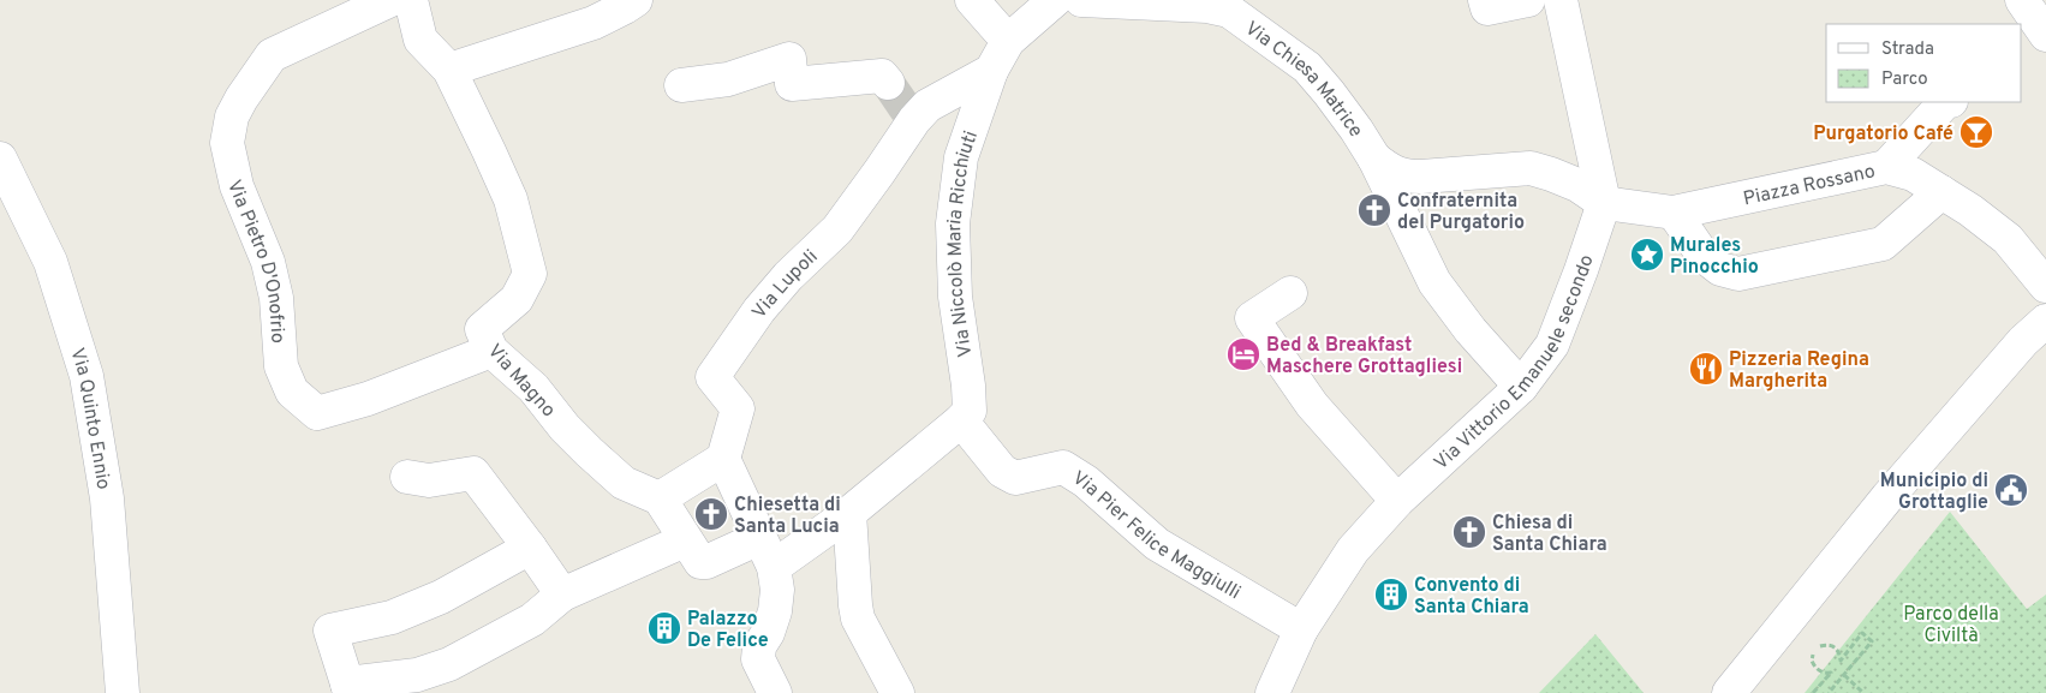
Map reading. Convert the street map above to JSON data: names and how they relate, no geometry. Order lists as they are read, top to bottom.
{
  "streets": {
    "street": [
      "Via Chiesa Matrice",
      "Piazza Rossano",
      "Via Niccolò Maria Ricchiuti",
      "Via Pietro D'Onofrio",
      "Via Lupoli",
      "Via Vittorio Emanuele secondo",
      "Via Magno",
      "Via Quinto Ennio",
      "Via Pier Felice Maggiulli"
    ]
  },
  "crossings": [
    ["Via Chiesa Matrice", "Via Vittorio Emanuele secondo"],
    ["Piazza Rossano", "Via Vittorio Emanuele secondo"],
    ["Via Niccolò Maria Ricchiuti", "Via Lupoli"],
    ["Via Niccolò Maria Ricchiuti", "Via Pier Felice Maggiulli"],
    ["Via Pietro D'Onofrio", "Via Magno"],
    ["Via Vittorio Emanuele secondo", "Via Pier Felice Maggiulli"]
  ],
  "parks": ["Parco della Civiltà"],
  "places": {
    "bar": ["Purgatorio Café"],
    "church": ["Confraternita del Purgatorio", "Chiesetta di Santa Lucia", "Chiesa di Santa Chiara"],
    "place": ["Murales Pinocchio"],
    "hotel": ["Bed & Breakfast Maschere Grottagliesi"],
    "restaurant": ["Pizzeria Regina Margherita"],
    "public building": ["Municipio di Grottaglie"],
    "building": ["Convento di Santa Chiara", "Palazzo De Felice"]
  },
  "legend": ["Strada", "Parco"]
}
